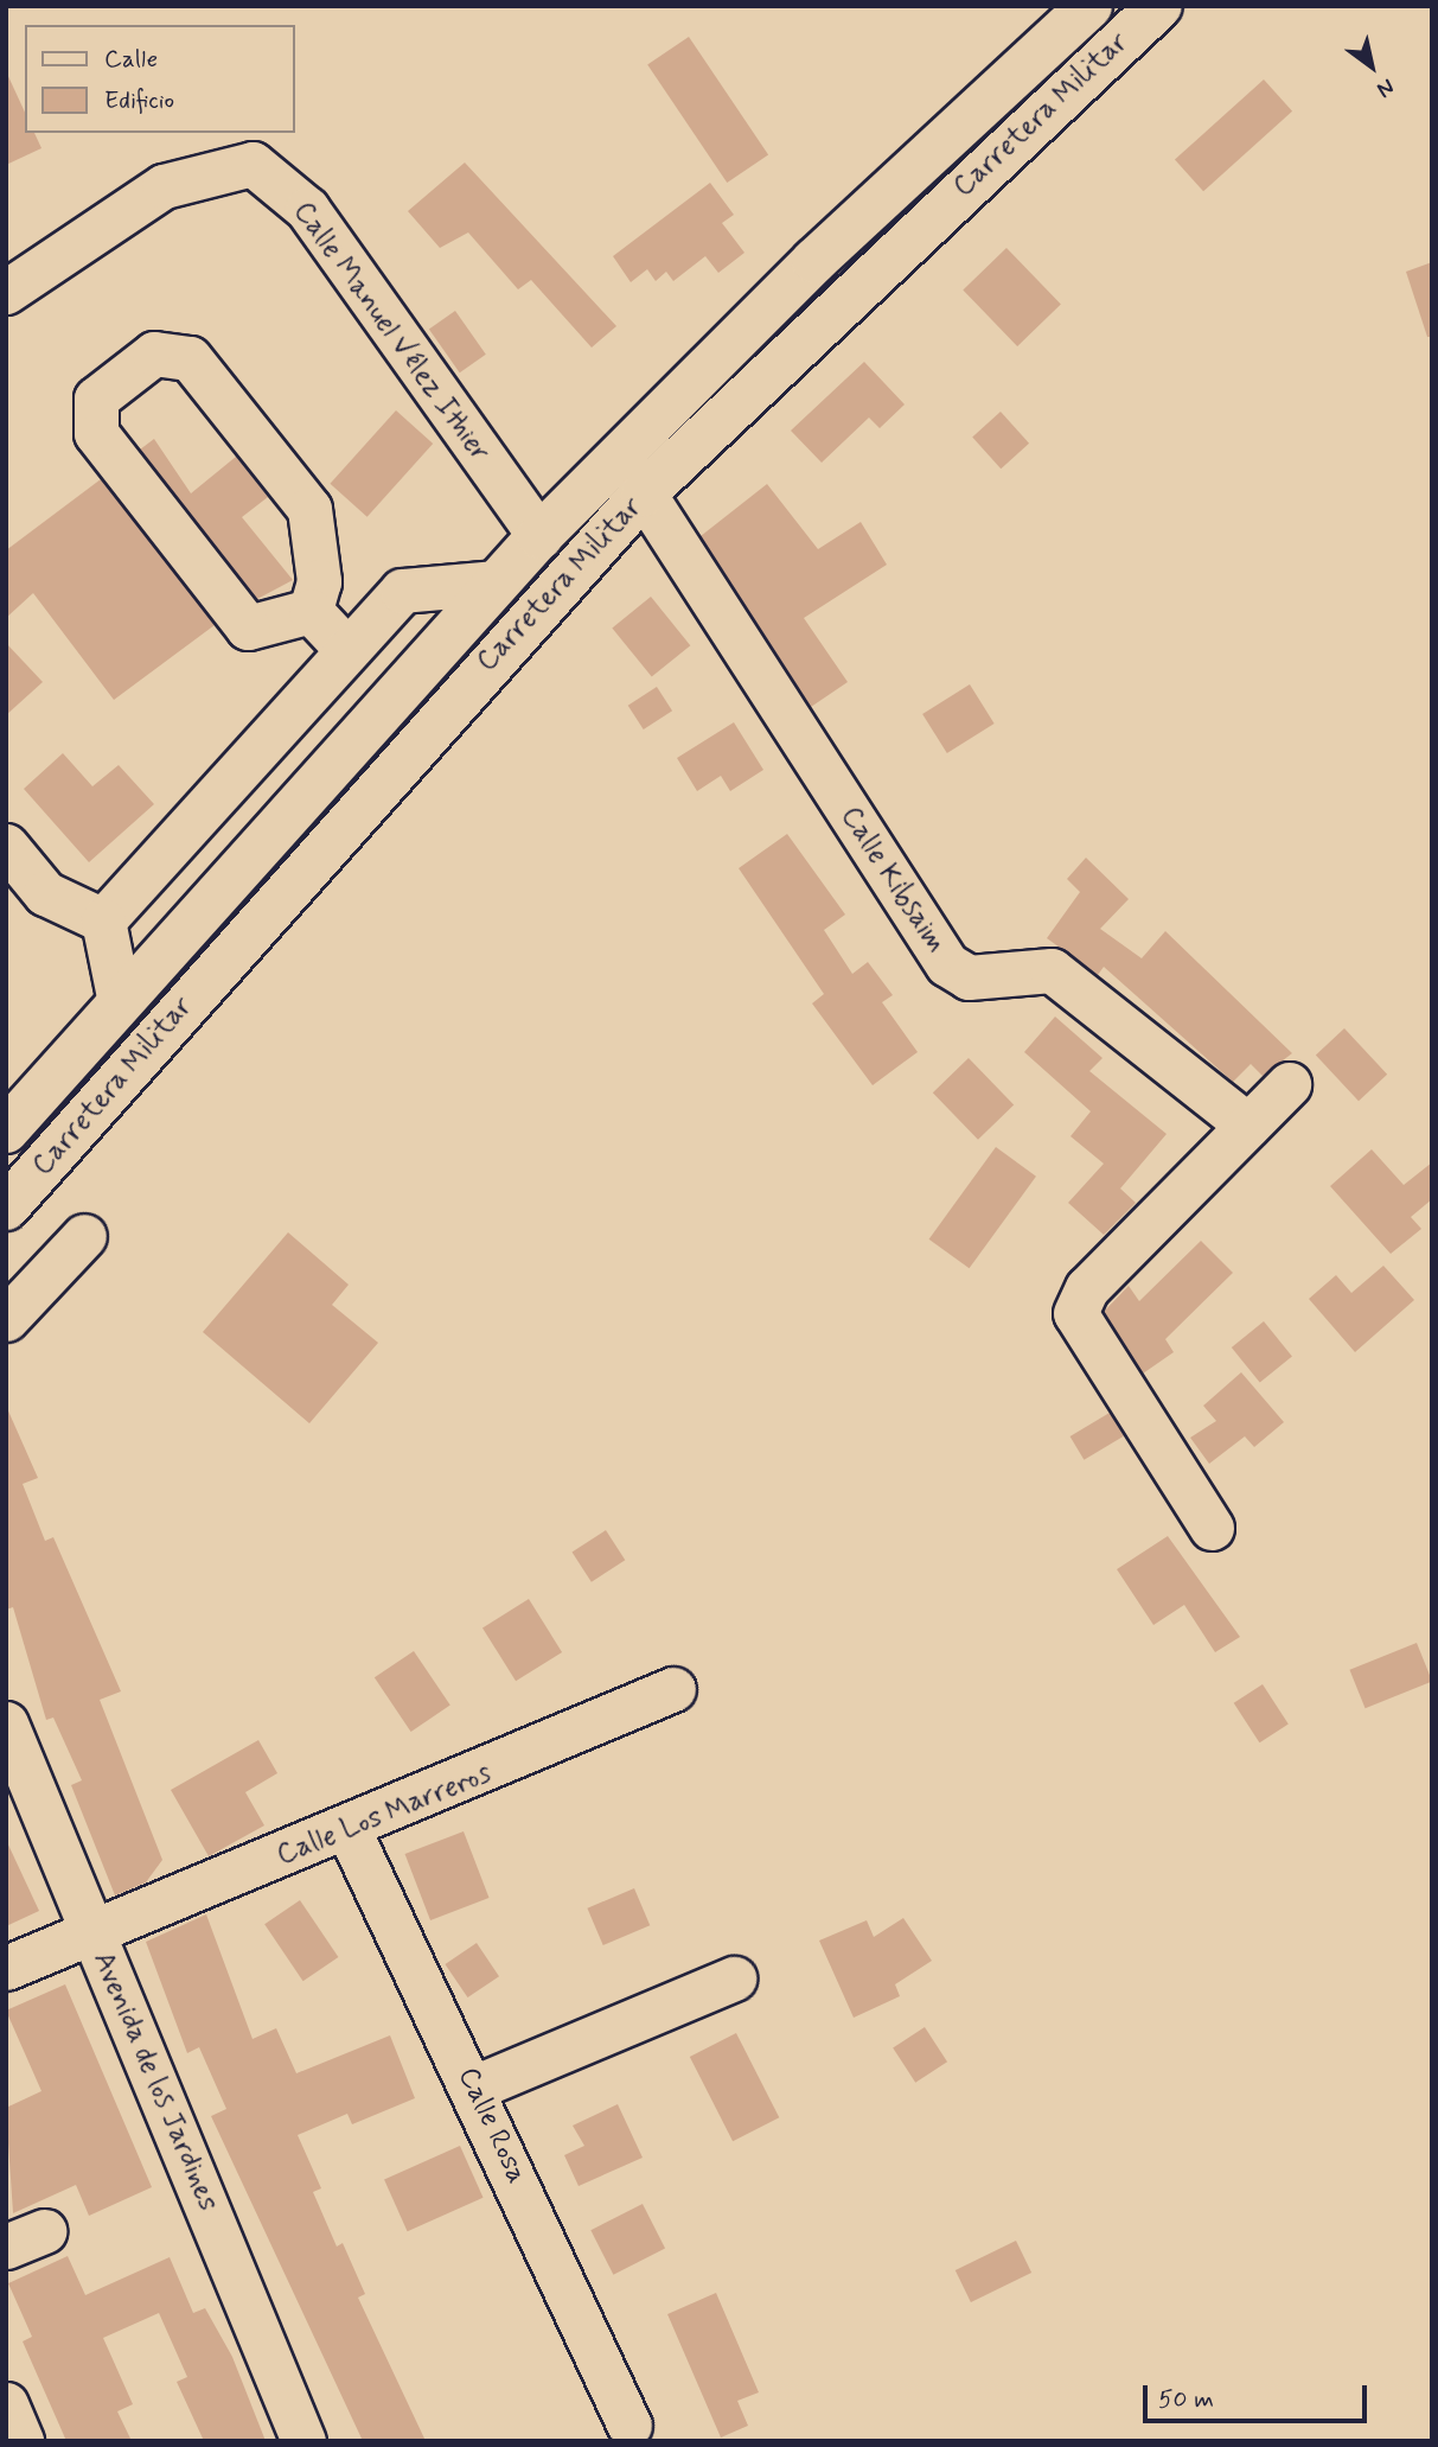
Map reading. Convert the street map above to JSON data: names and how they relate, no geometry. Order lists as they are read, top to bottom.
{
  "streets": {
    "main road": ["Carretera Militar"],
    "street": [
      "Calle Manuel Vélez Ithier",
      "Calle Kibsaim",
      "Calle Los Marreros",
      "Avenida de los Jardines",
      "Calle Rosa"
    ]
  },
  "crossings": [
    ["Carretera Militar", "Calle Manuel Vélez Ithier"],
    ["Carretera Militar", "Calle Kibsaim"],
    ["Calle Los Marreros", "Avenida de los Jardines"],
    ["Calle Los Marreros", "Calle Rosa"]
  ],
  "legend": ["Calle", "Edificio"],
  "scale_bar": "50 m",
  "north": "bottom right"
}
